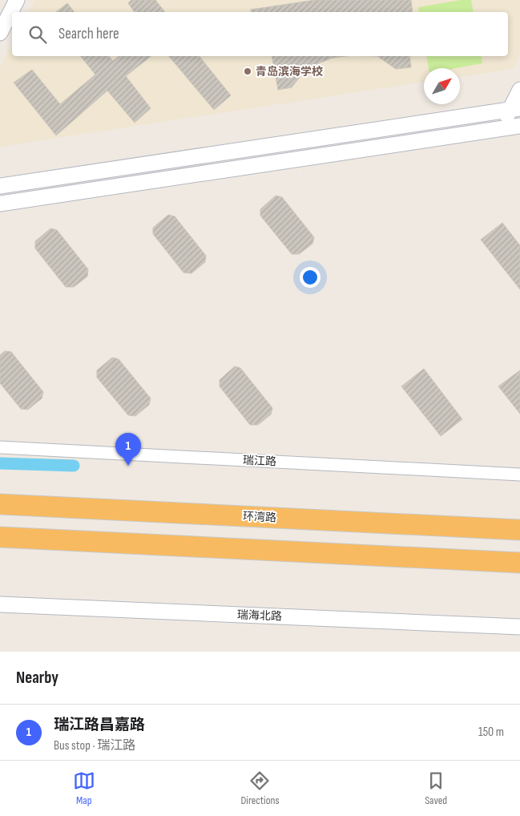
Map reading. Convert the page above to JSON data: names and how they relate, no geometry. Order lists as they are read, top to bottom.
{
  "streets": {
    "highway": ["环湾路"],
    "street": ["瑞江路", "瑞海北路"]
  },
  "places": ["青岛滨海学校"],
  "north": "top right",
  "page": {
    "search": "Search here",
    "pins": "1",
    "heading": "Nearby",
    "list": [
      {
        "mark": "1",
        "name": "瑞江路昌嘉路",
        "note": "Bus stop · 瑞江路",
        "value": "150 m"
      }
    ],
    "nav": ["Map", "Directions", "Saved"]
  }
}
